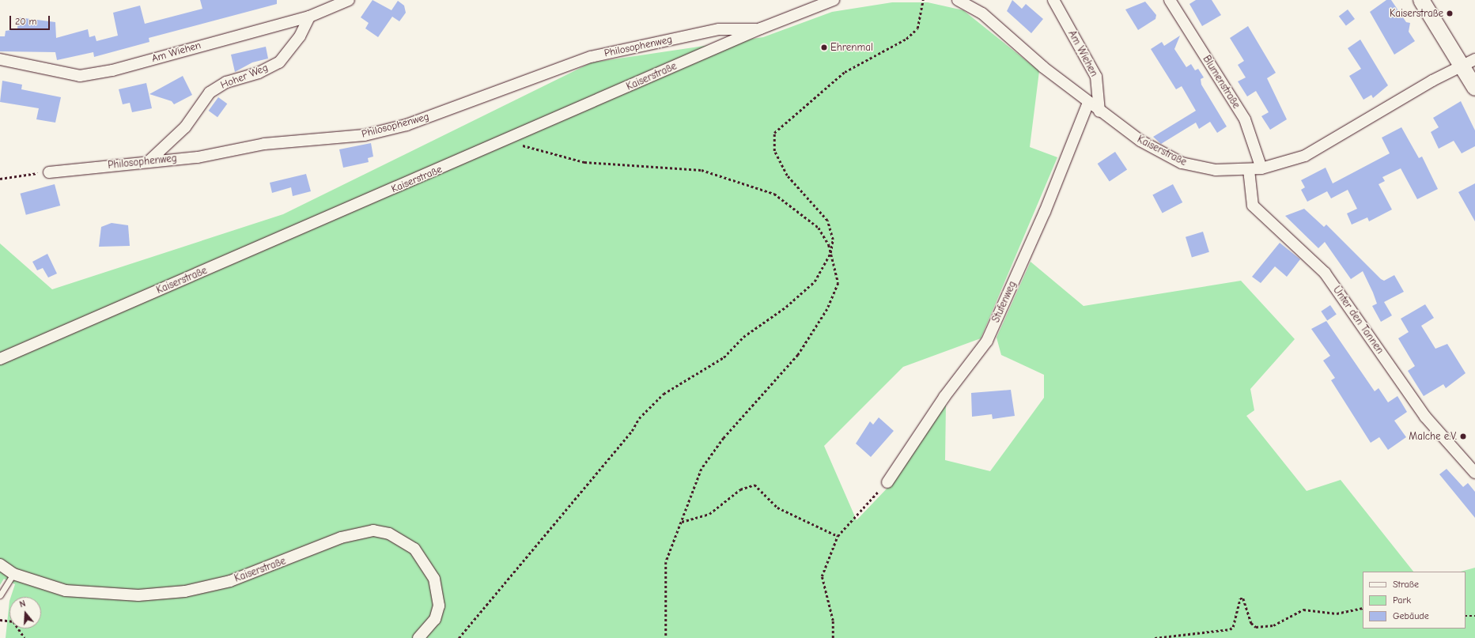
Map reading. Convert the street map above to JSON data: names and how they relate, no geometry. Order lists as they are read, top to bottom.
{
  "streets": {
    "street": [
      "Philosophenweg",
      "Am Wiehen",
      "Hoher Weg",
      "Kaiserstraße",
      "Blumenstraße",
      "Stufenweg",
      "Unter den Tannen"
    ]
  },
  "crossings": [
    ["Philosophenweg", "Hoher Weg"],
    ["Philosophenweg", "Kaiserstraße"],
    ["Am Wiehen", "Hoher Weg"],
    ["Am Wiehen", "Kaiserstraße"],
    ["Kaiserstraße", "Blumenstraße"],
    ["Kaiserstraße", "Stufenweg"],
    ["Kaiserstraße", "Unter den Tannen"]
  ],
  "places": ["Kaiserstraße", "Ehrenmal", "Malche e.V."],
  "legend": ["Straße", "Park", "Gebäude"],
  "scale_bar": "20 m",
  "north": "top"
}
